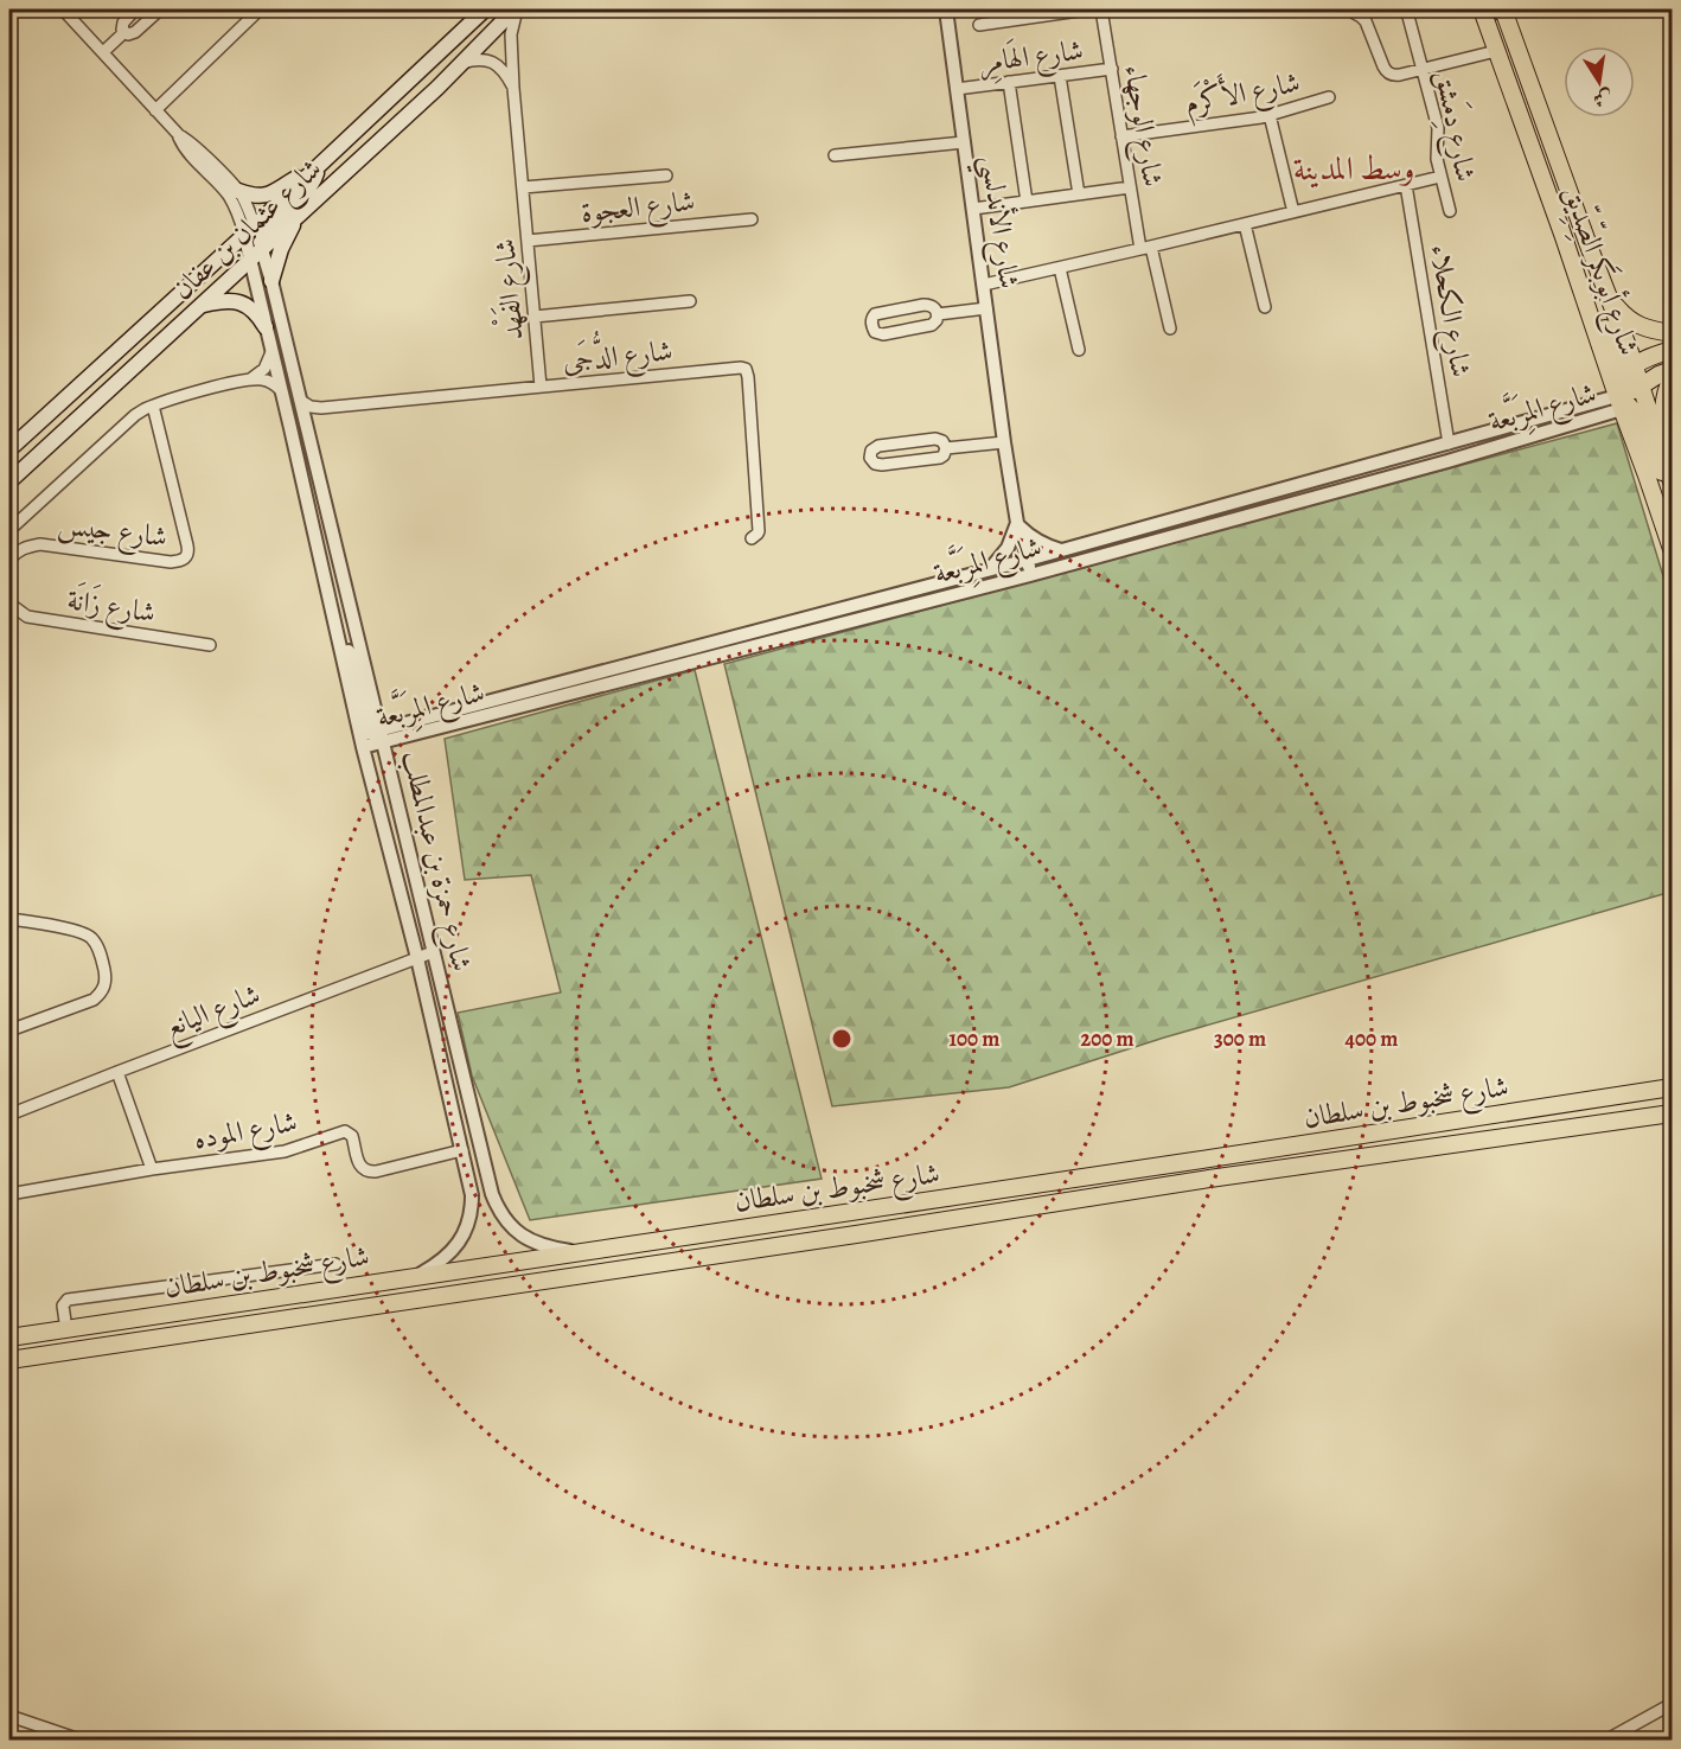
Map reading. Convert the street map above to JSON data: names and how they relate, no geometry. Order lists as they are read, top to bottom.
{
  "streets": {
    "main road": ["شارع عثمان بن عفان", "شارع أبوبَكر الصِّدِّيق", "شارع شخبوط بن سلطان"],
    "street": [
      "شارع الهَامِر",
      "شارع الأَكْرَم",
      "شارع الوجهاء",
      "شارع دِمَشق",
      "شارع العجوة",
      "شارع الأندلسي",
      "شارع الفَهْد",
      "شارع الكحلاء",
      "شارع الدُّجَى",
      "شارع المِرَبَّعة",
      "شارع جيس",
      "شارع زَانَة",
      "شارع حمزة بن عبدالمطلب",
      "شارع اليانع",
      "شارع الموده"
    ]
  },
  "crossings": [
    ["شارع الهَامِر", "شارع الوجهاء"],
    ["شارع الهَامِر", "شارع الأندلسي"],
    ["شارع الأَكْرَم", "شارع الوجهاء"],
    ["شارع العجوة", "شارع الفَهْد"],
    ["شارع الأندلسي", "شارع المِرَبَّعة"],
    ["شارع عثمان بن عفان", "شارع الفَهْد"],
    ["شارع عثمان بن عفان", "شارع حمزة بن عبدالمطلب"],
    ["شارع أبوبَكر الصِّدِّيق", "شارع المِرَبَّعة"],
    ["شارع الفَهْد", "شارع الدُّجَى"],
    ["شارع الكحلاء", "شارع المِرَبَّعة"],
    ["شارع الدُّجَى", "شارع حمزة بن عبدالمطلب"],
    ["شارع المِرَبَّعة", "شارع حمزة بن عبدالمطلب"],
    ["شارع حمزة بن عبدالمطلب", "شارع اليانع"],
    ["شارع حمزة بن عبدالمطلب", "شارع شخبوط بن سلطان"],
    ["شارع حمزة بن عبدالمطلب", "شارع الموده"]
  ],
  "districts": ["وسط المدينة"],
  "north": "bottom",
  "rings": [
    "100 m",
    "200 m",
    "300 m",
    "400 m"
  ]
}
